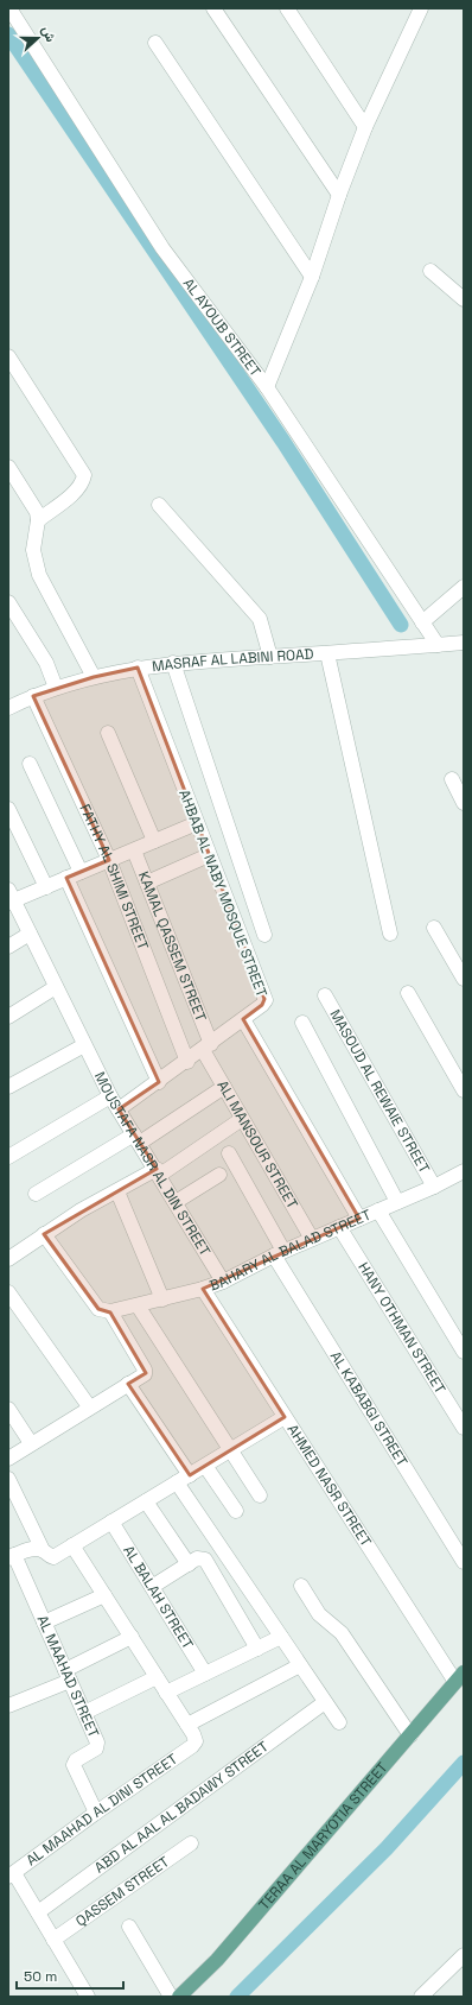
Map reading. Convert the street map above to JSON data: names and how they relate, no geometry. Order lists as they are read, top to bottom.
{
  "streets": {
    "main road": ["TERAA AL MARYOTIA STREET"],
    "street": [
      "AL AYOUB STREET",
      "MASRAF AL LABINI ROAD",
      "FATHY AL SHIMI STREET",
      "AHBAB AL NABY MOSQUE STREET",
      "KAMAL QASSEM STREET",
      "MASOUD AL REWAIE STREET",
      "ALI MANSOUR STREET",
      "MOUSTAFA NASR AL DIN STREET",
      "BAHARY AL BALAD STREET",
      "HANY OTHMAN STREET",
      "AL KABABGI STREET",
      "AHMED NASR STREET",
      "AL BALAH STREET",
      "AL MAAHAD STREET",
      "ABD AL AAL AL BADAWY STREET",
      "AL MAAHAD AL DINI STREET",
      "QASSEM STREET"
    ]
  },
  "crossings": [
    ["AL AYOUB STREET", "MASRAF AL LABINI ROAD"],
    ["MASRAF AL LABINI ROAD", "FATHY AL SHIMI STREET"],
    ["MASRAF AL LABINI ROAD", "AHBAB AL NABY MOSQUE STREET"],
    ["FATHY AL SHIMI STREET", "AHBAB AL NABY MOSQUE STREET"],
    ["AHBAB AL NABY MOSQUE STREET", "KAMAL QASSEM STREET"],
    ["AHBAB AL NABY MOSQUE STREET", "ALI MANSOUR STREET"],
    ["AHBAB AL NABY MOSQUE STREET", "MOUSTAFA NASR AL DIN STREET"],
    ["KAMAL QASSEM STREET", "ALI MANSOUR STREET"],
    ["MASOUD AL REWAIE STREET", "BAHARY AL BALAD STREET"],
    ["ALI MANSOUR STREET", "BAHARY AL BALAD STREET"],
    ["MOUSTAFA NASR AL DIN STREET", "BAHARY AL BALAD STREET"],
    ["BAHARY AL BALAD STREET", "HANY OTHMAN STREET"],
    ["BAHARY AL BALAD STREET", "AL KABABGI STREET"],
    ["BAHARY AL BALAD STREET", "AHMED NASR STREET"],
    ["AHMED NASR STREET", "TERAA AL MARYOTIA STREET"],
    ["AL MAAHAD STREET", "AL MAAHAD AL DINI STREET"]
  ],
  "scale_bar": "50 m",
  "north": "right"
}
